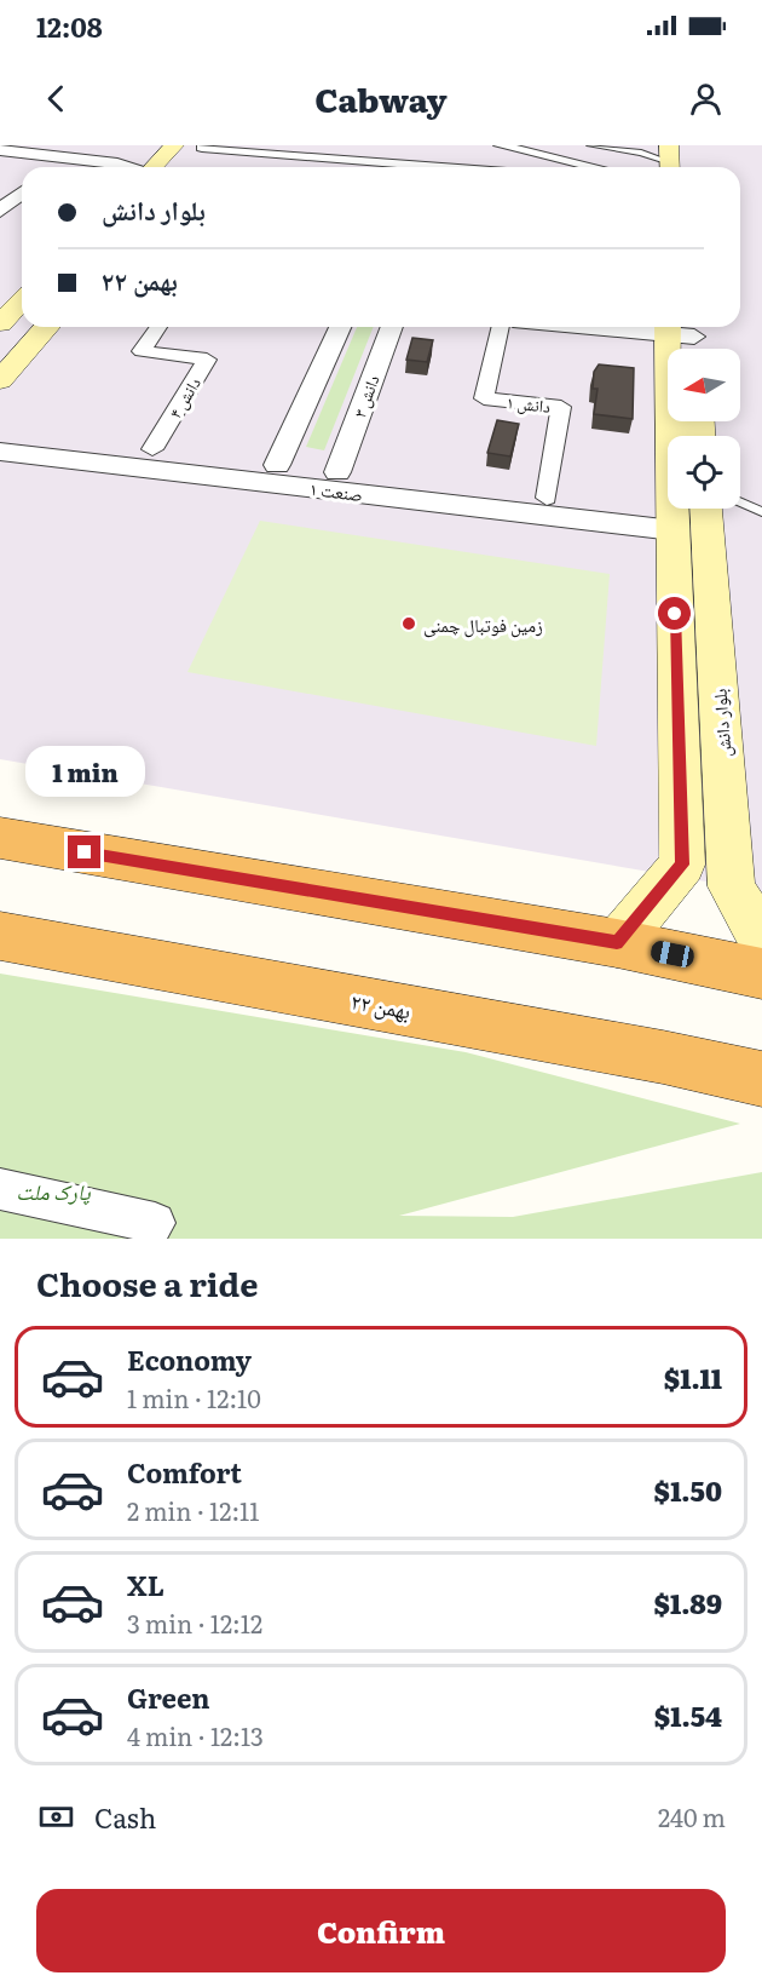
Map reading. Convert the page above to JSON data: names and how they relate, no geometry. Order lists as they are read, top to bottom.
{
  "streets": {
    "highway": ["۲۲ بهمن"],
    "main road": ["بلوار دانش"],
    "street": [
      "دانش ۳",
      "دانش ۴",
      "دانش ۱",
      "صنعت ۱"
    ]
  },
  "crossings": [
    ["دانش ۳", "صنعت ۱"],
    ["دانش ۴", "صنعت ۱"],
    ["دانش ۱", "صنعت ۱"]
  ],
  "parks": ["پارک ملت"],
  "places": ["زمین فوتبال چمنی"],
  "north": "left",
  "page": {
    "status": "12:08",
    "header": "Cabway",
    "banner": ["بلوار دانش", "۲۲ بهمن"],
    "bubble": "1 min",
    "heading": "Choose a ride",
    "list": [
      {
        "name": "Economy",
        "note": "1 min · 12:10",
        "value": "$1.11"
      },
      {
        "name": "Comfort",
        "note": "2 min · 12:11",
        "value": "$1.50"
      },
      {
        "name": "XL",
        "note": "3 min · 12:12",
        "value": "$1.89"
      },
      {
        "name": "Green",
        "note": "4 min · 12:13",
        "value": "$1.54"
      }
    ],
    "pay": ["Cash", "240 m"],
    "buttons": "Confirm"
  }
}
